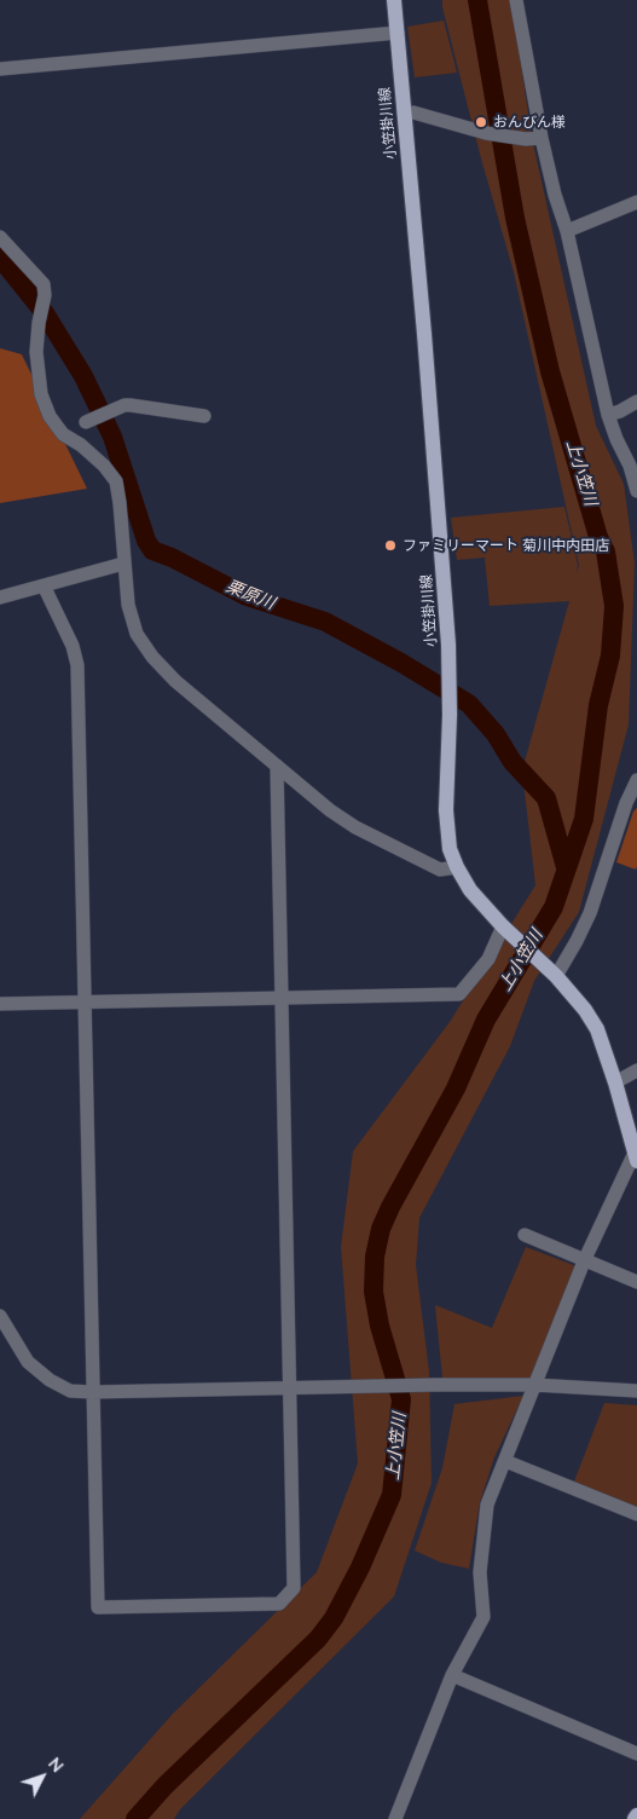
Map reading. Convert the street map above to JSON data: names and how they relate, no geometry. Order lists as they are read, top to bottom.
{
  "streets": {
    "main road": ["小笠掛川線"]
  },
  "water": ["上小笠川", "栗原川"],
  "places": ["おんびん様", "ファミリーマート 菊川中内田店"],
  "north": "top right"
}
